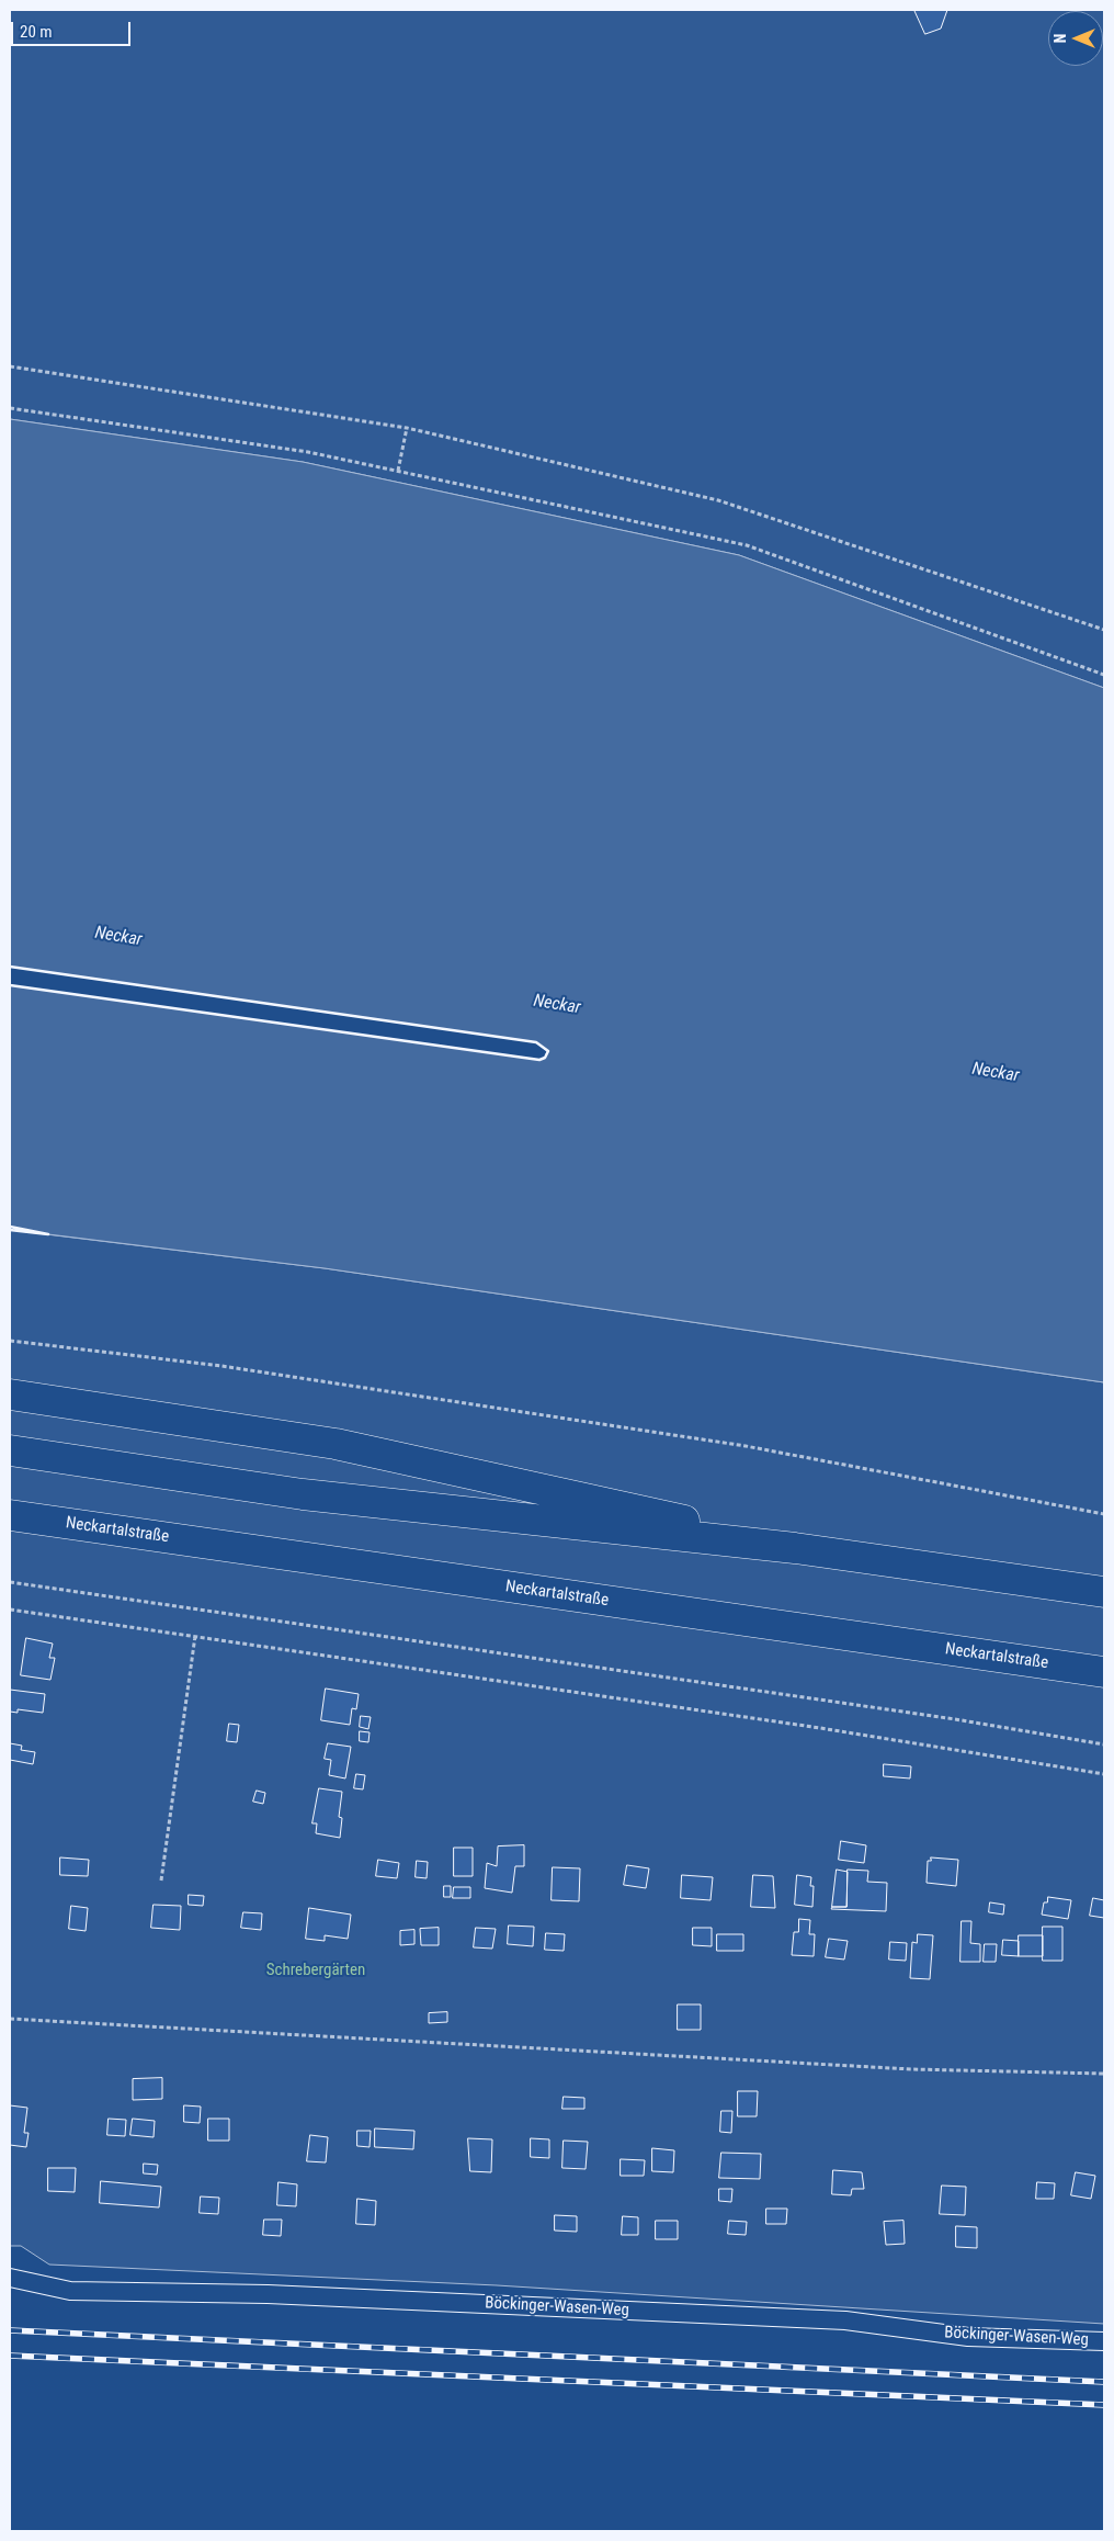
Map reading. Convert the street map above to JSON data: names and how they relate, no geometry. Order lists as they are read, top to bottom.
{
  "streets": {
    "main road": ["Neckartalstraße"],
    "lane": ["Böckinger-Wasen-Weg"]
  },
  "water": ["Neckar"],
  "parks": ["Schrebergärten"],
  "scale_bar": "20 m",
  "north": "left"
}
